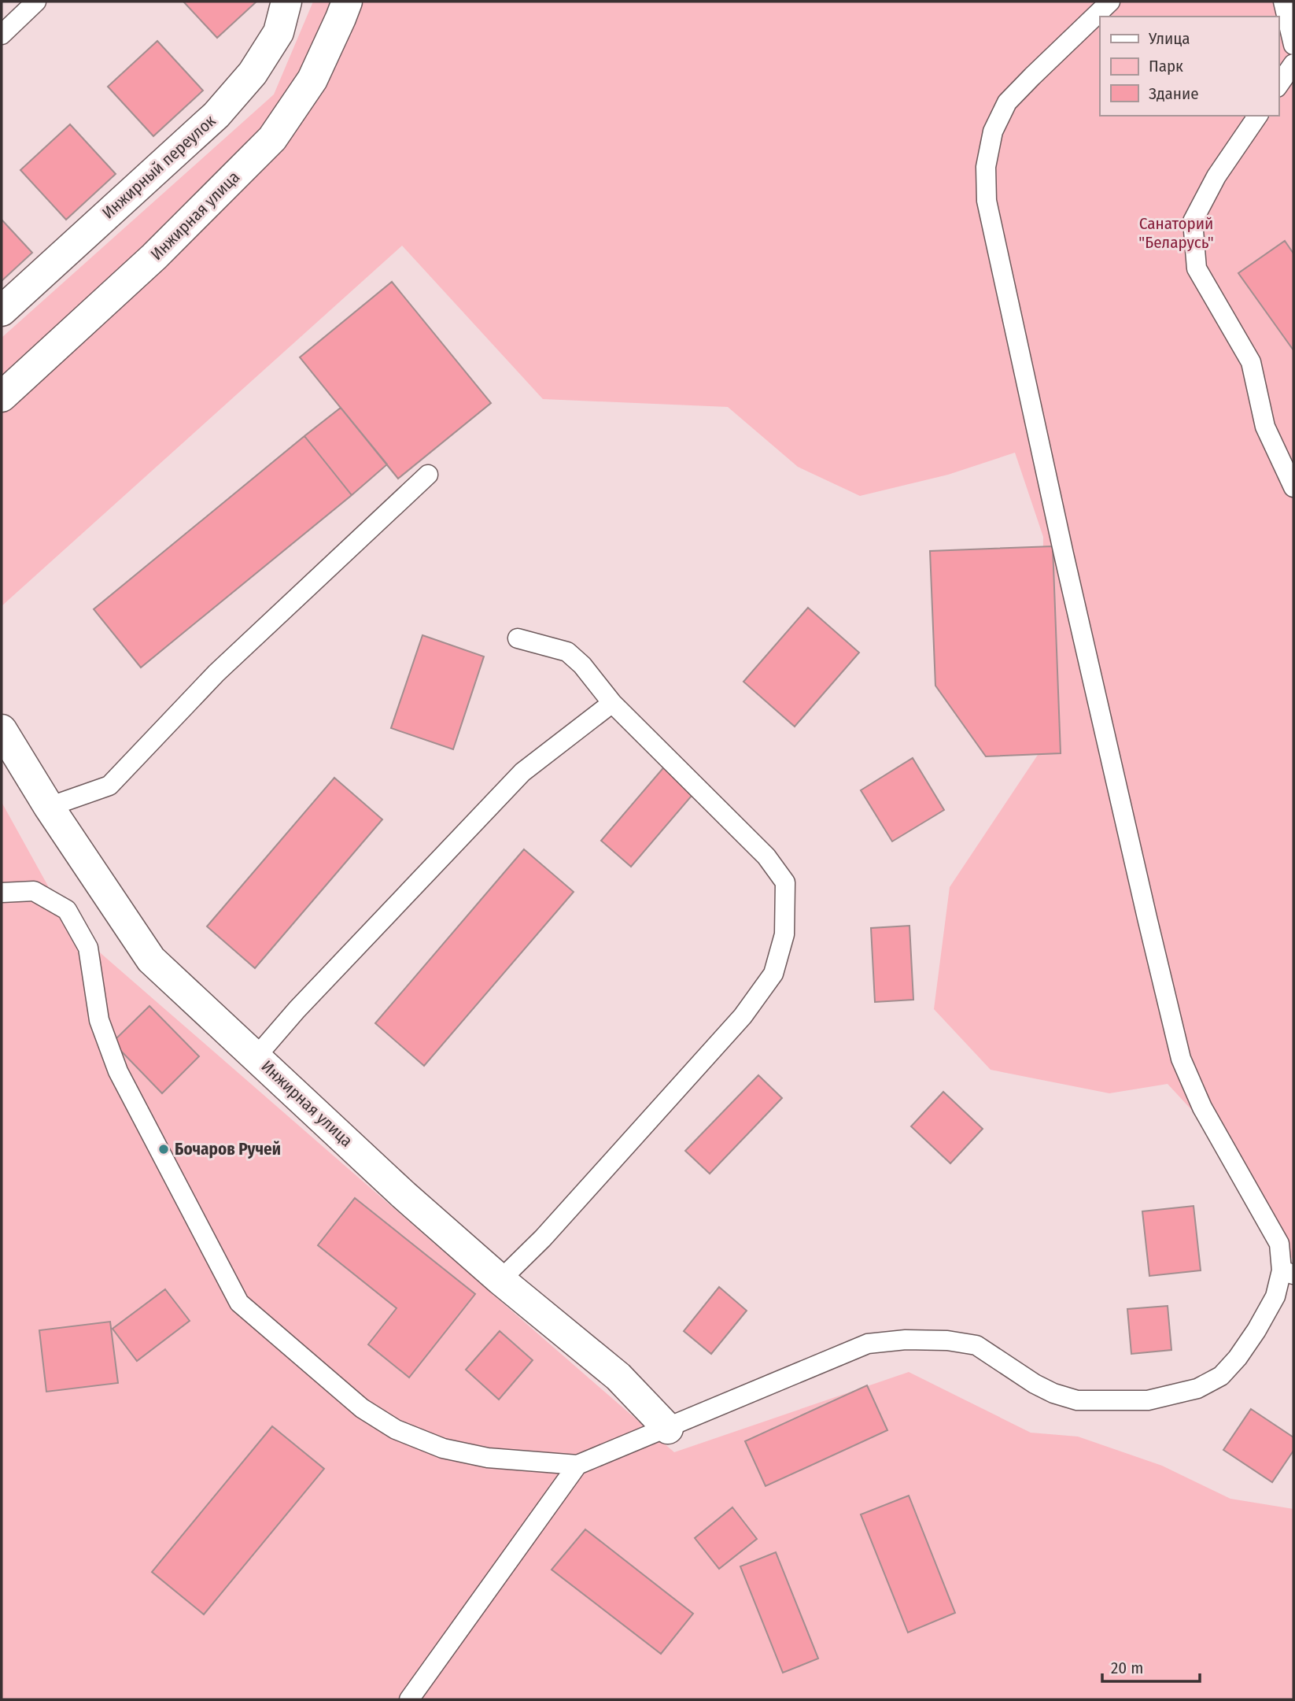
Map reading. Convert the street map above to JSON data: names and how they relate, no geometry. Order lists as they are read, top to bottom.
{
  "streets": {
    "street": ["Инжирный переулок", "Инжирная улица"]
  },
  "parks": ["Санаторий \"Беларусь\""],
  "places": ["Бочаров Ручей"],
  "legend": ["Улица", "Парк", "Здание"],
  "scale_bar": "20 m"
}
